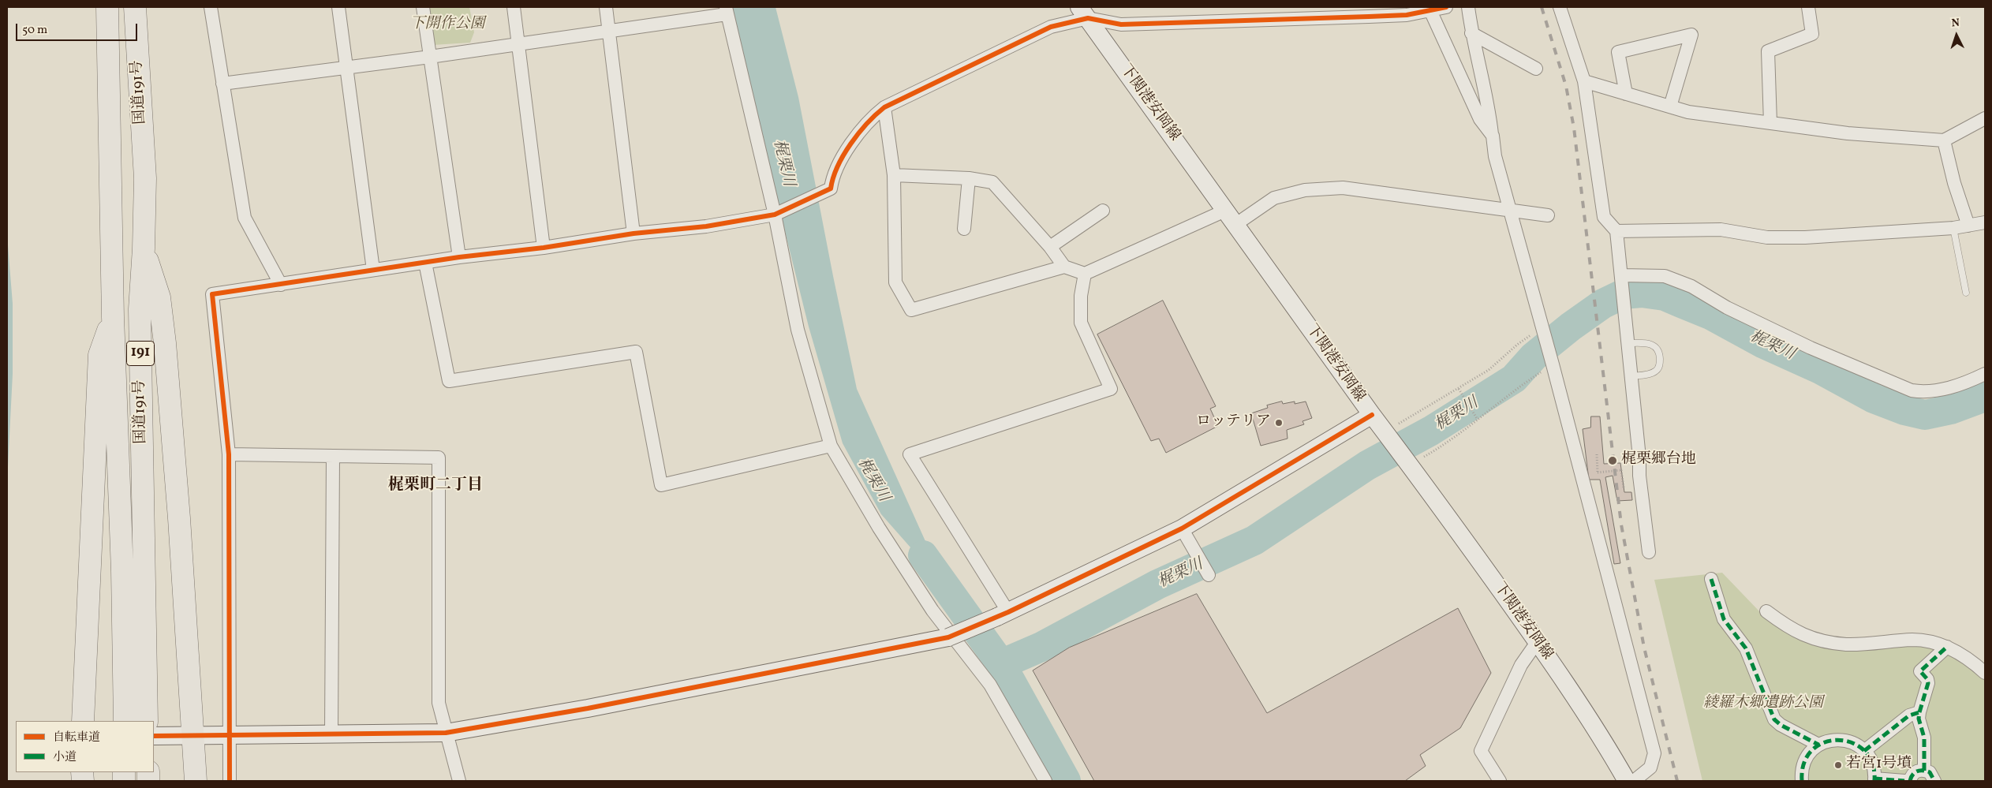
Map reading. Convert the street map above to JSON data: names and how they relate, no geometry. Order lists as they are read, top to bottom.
{
  "streets": {
    "highway": ["国道191号", "191"],
    "street": ["下関港安岡線"]
  },
  "districts": ["梶栗町二丁目"],
  "water": ["梶栗川"],
  "parks": ["下開作公園", "綾羅木郷遺跡公園"],
  "places": ["ロッテリア", "梶栗郷台地", "若宮1号墳"],
  "legend": ["自転車道", "小道"],
  "scale_bar": "50 m",
  "north": "top"
}
